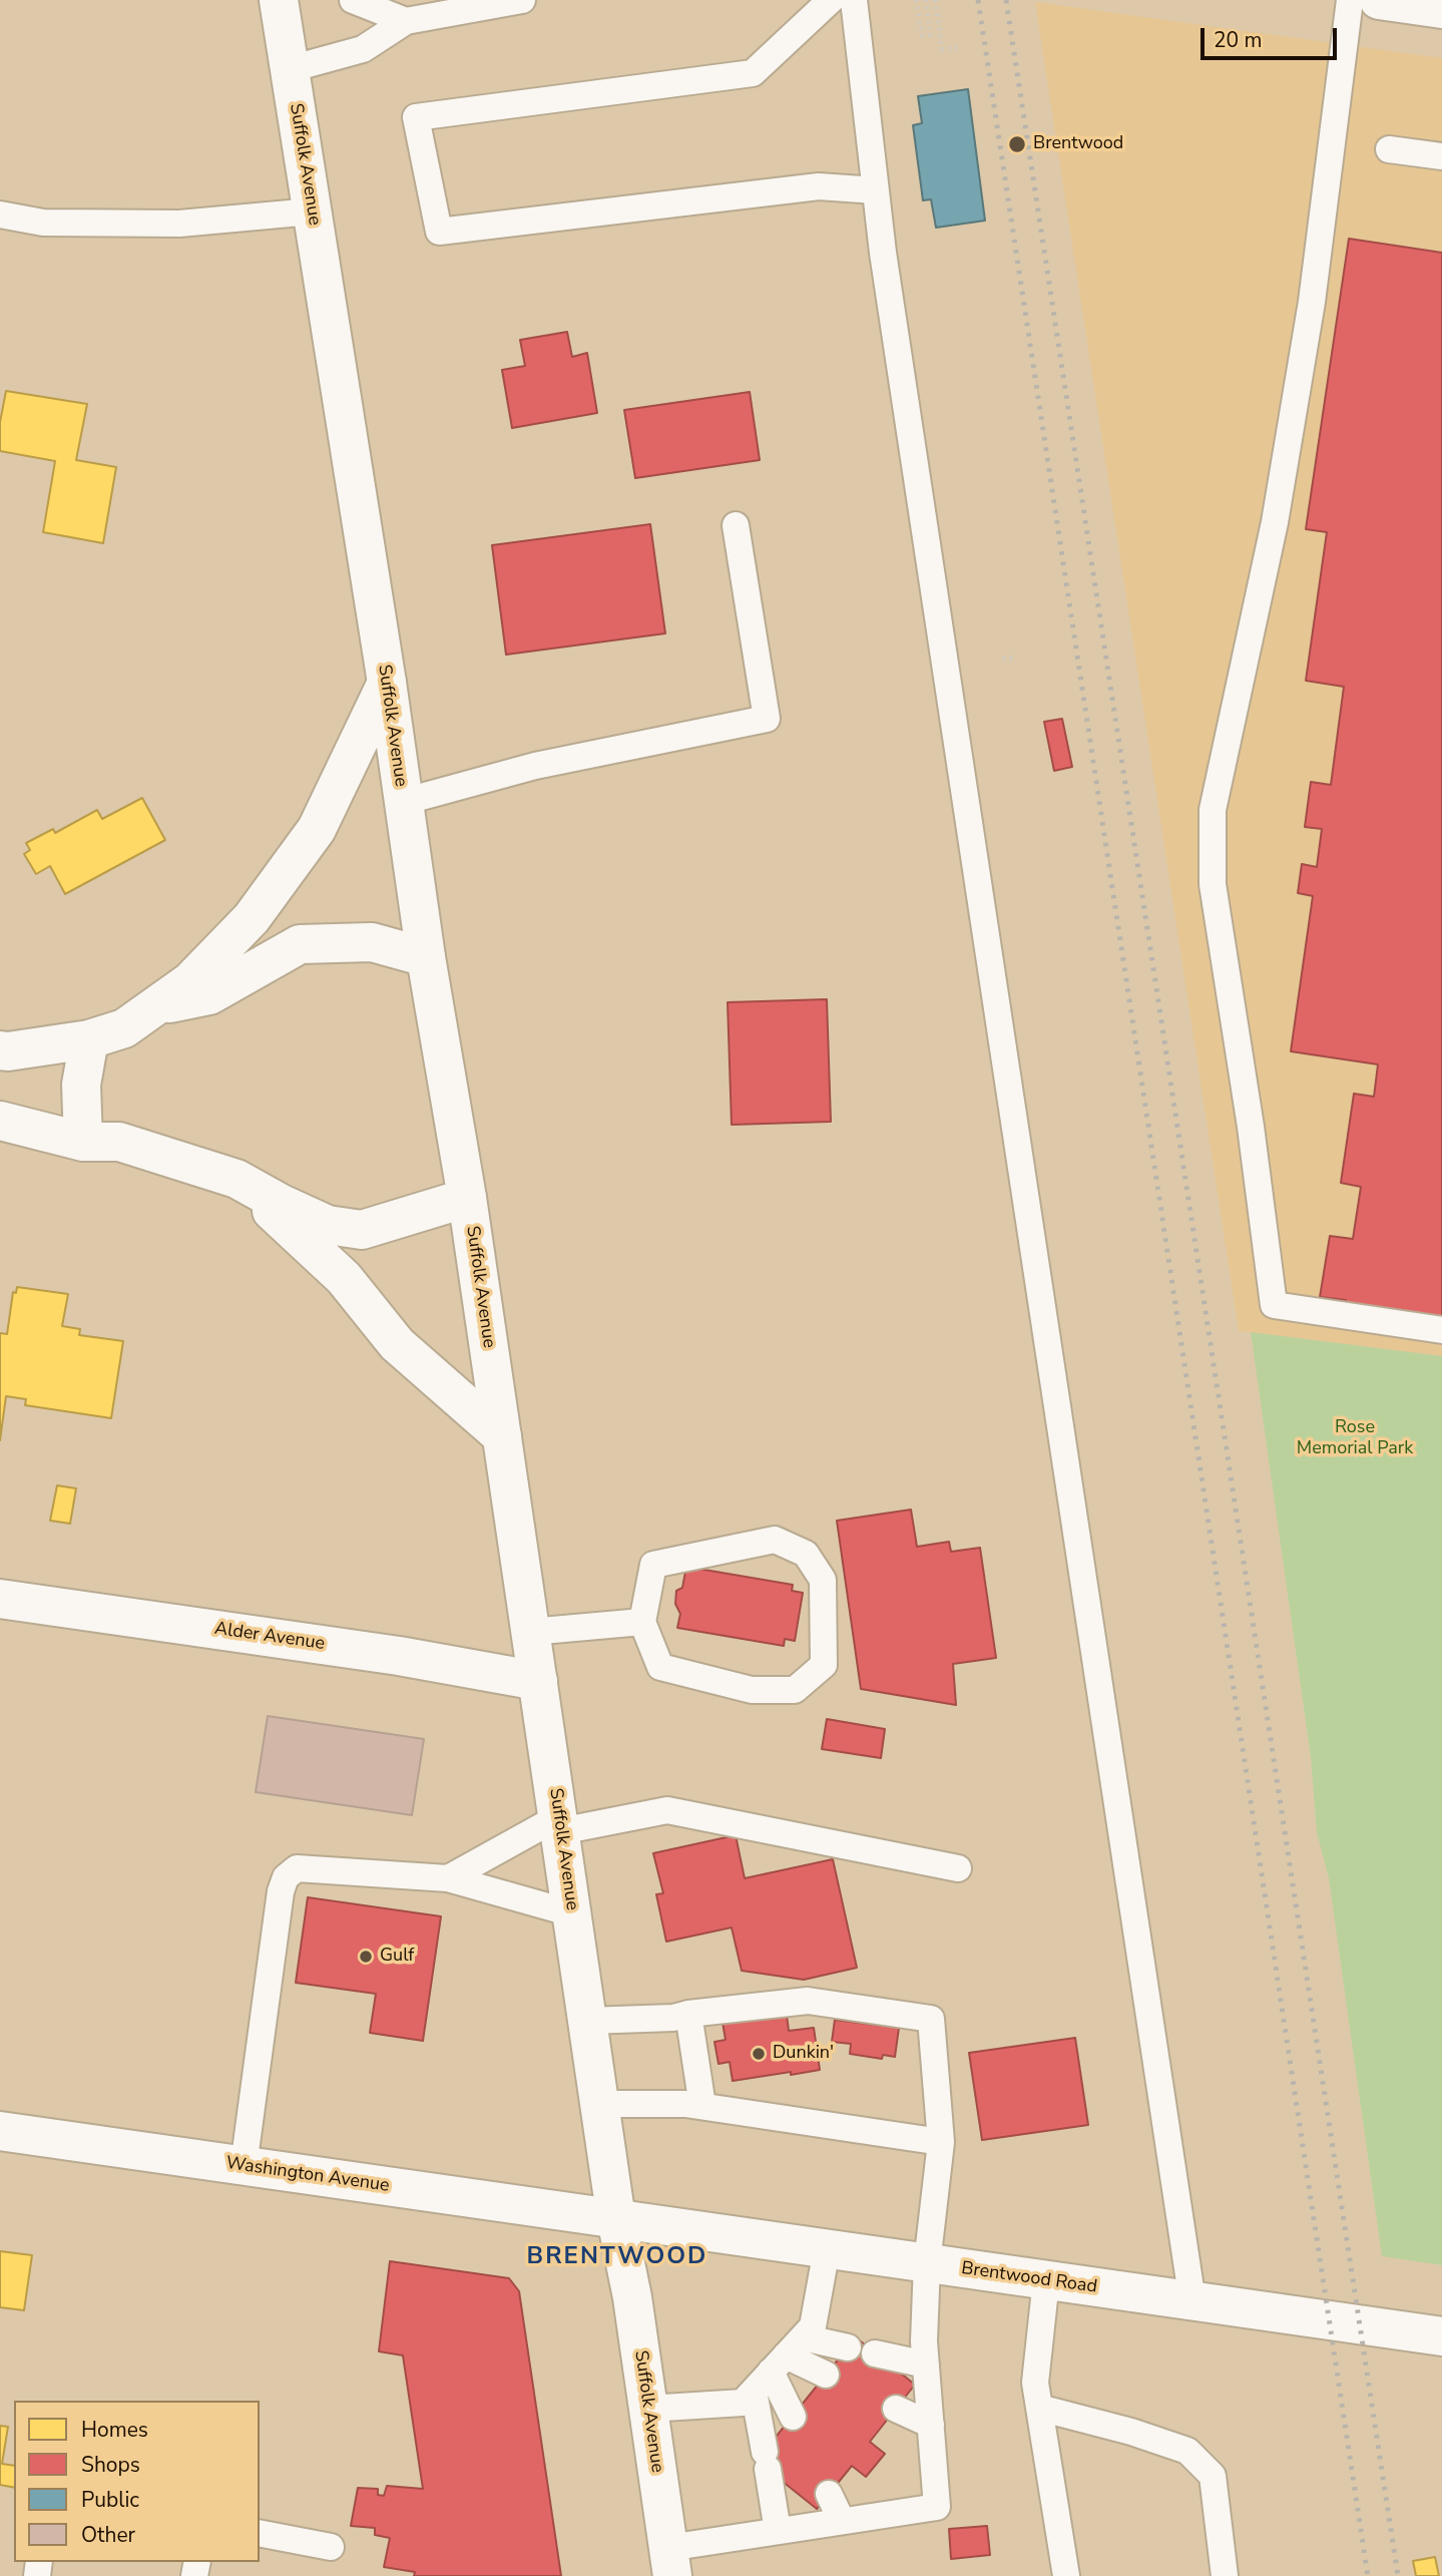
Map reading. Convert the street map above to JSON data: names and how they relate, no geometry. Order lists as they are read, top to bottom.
{
  "streets": {
    "street": [
      "Suffolk Avenue",
      "Alder Avenue",
      "Washington Avenue",
      "Brentwood Road"
    ]
  },
  "crossings": [
    ["Suffolk Avenue", "Alder Avenue"],
    ["Suffolk Avenue", "Washington Avenue"],
    ["Suffolk Avenue", "Brentwood Road"],
    ["Washington Avenue", "Brentwood Road"]
  ],
  "districts": ["BRENTWOOD"],
  "parks": ["Rose Memorial Park"],
  "places": ["Brentwood", "Gulf", "Dunkin'"],
  "legend": [
    "Homes",
    "Shops",
    "Public",
    "Other"
  ],
  "scale_bar": "20 m"
}
